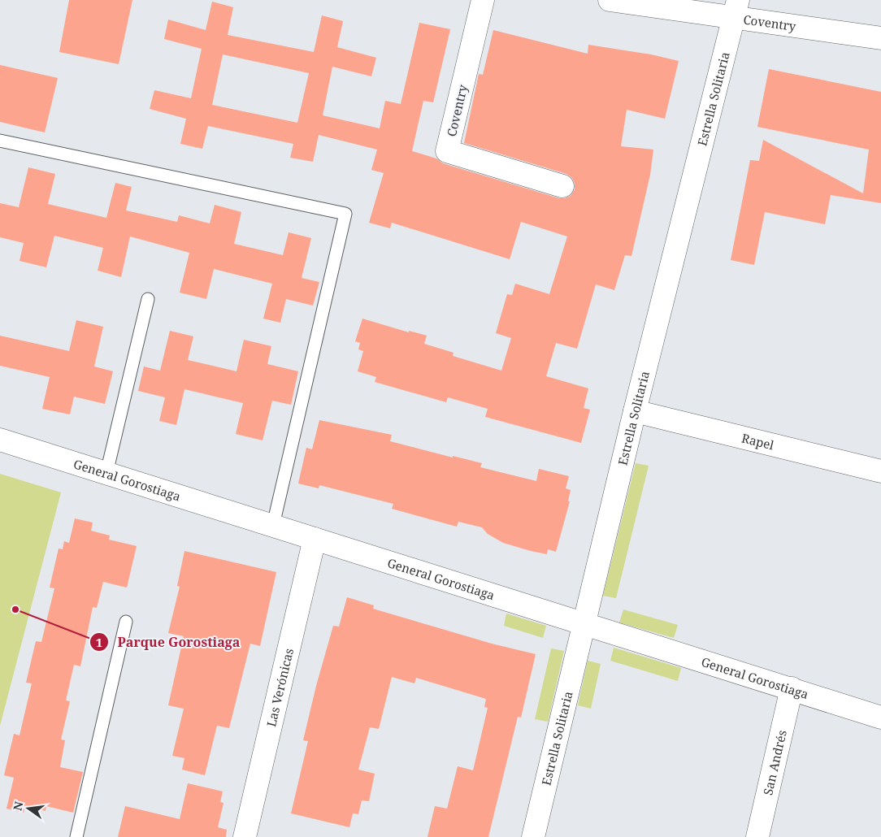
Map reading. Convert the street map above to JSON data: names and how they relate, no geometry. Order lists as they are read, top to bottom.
{
  "streets": {
    "street": [
      "Coventry",
      "Estrella Solitaria",
      "Rapel",
      "General Gorostiaga",
      "Las Verónicas",
      "San Andrés"
    ]
  },
  "crossings": [
    ["Coventry", "Estrella Solitaria"],
    ["Estrella Solitaria", "Rapel"],
    ["Estrella Solitaria", "General Gorostiaga"],
    ["General Gorostiaga", "Las Verónicas"],
    ["General Gorostiaga", "San Andrés"]
  ],
  "places": ["Parque Gorostiaga"],
  "north": "left"
}
